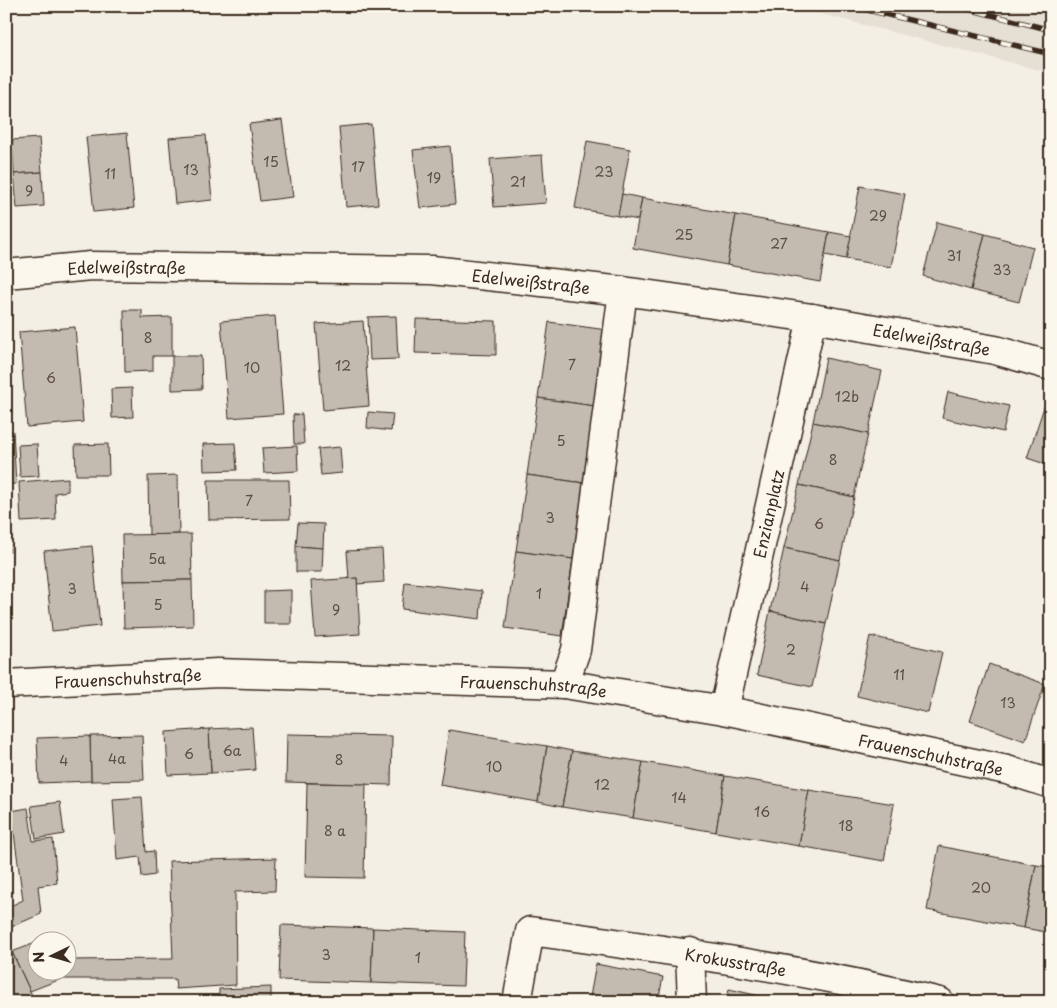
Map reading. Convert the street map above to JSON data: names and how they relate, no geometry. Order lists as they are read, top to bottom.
{
  "streets": {
    "street": [
      "Edelweißstraße",
      "Enzianplatz",
      "Frauenschuhstraße",
      "Krokusstraße"
    ]
  },
  "crossings": [
    ["Edelweißstraße", "Enzianplatz"],
    ["Enzianplatz", "Frauenschuhstraße"]
  ],
  "house_numbers": [
    "15",
    "17",
    "13",
    "23",
    "11",
    "19",
    "21",
    "9",
    "29",
    "25",
    "27",
    "31",
    "33",
    "8",
    "7",
    "12",
    "10",
    "6",
    "12b",
    "5",
    "8",
    "7",
    "3",
    "6",
    "5a",
    "4",
    "3",
    "1",
    "5",
    "9",
    "2",
    "11",
    "13",
    "6a",
    "6",
    "4a",
    "8",
    "4",
    "10",
    "12",
    "14",
    "16",
    "18",
    "8 a",
    "20",
    "3",
    "1"
  ],
  "north": "left"
}
